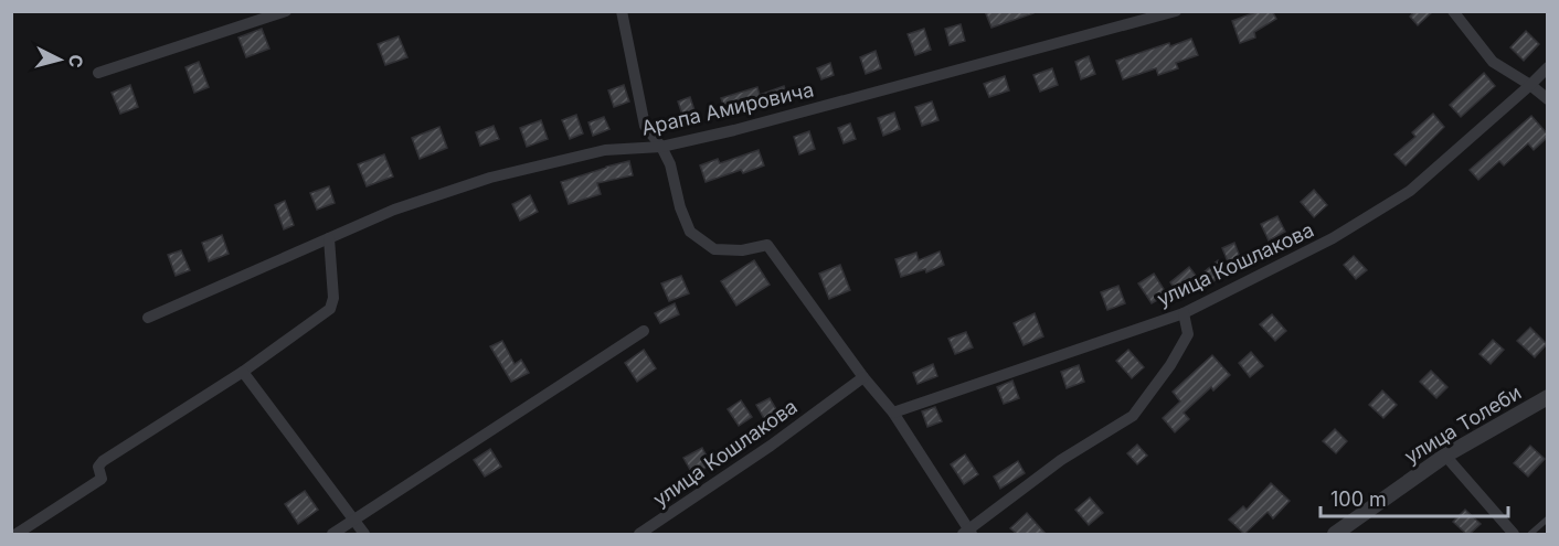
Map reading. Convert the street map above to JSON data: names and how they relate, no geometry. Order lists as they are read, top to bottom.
{
  "streets": {
    "street": ["Арапа Амировича", "улица Кошлакова", "улица Толеби"]
  },
  "scale_bar": "100 m",
  "north": "right"
}
